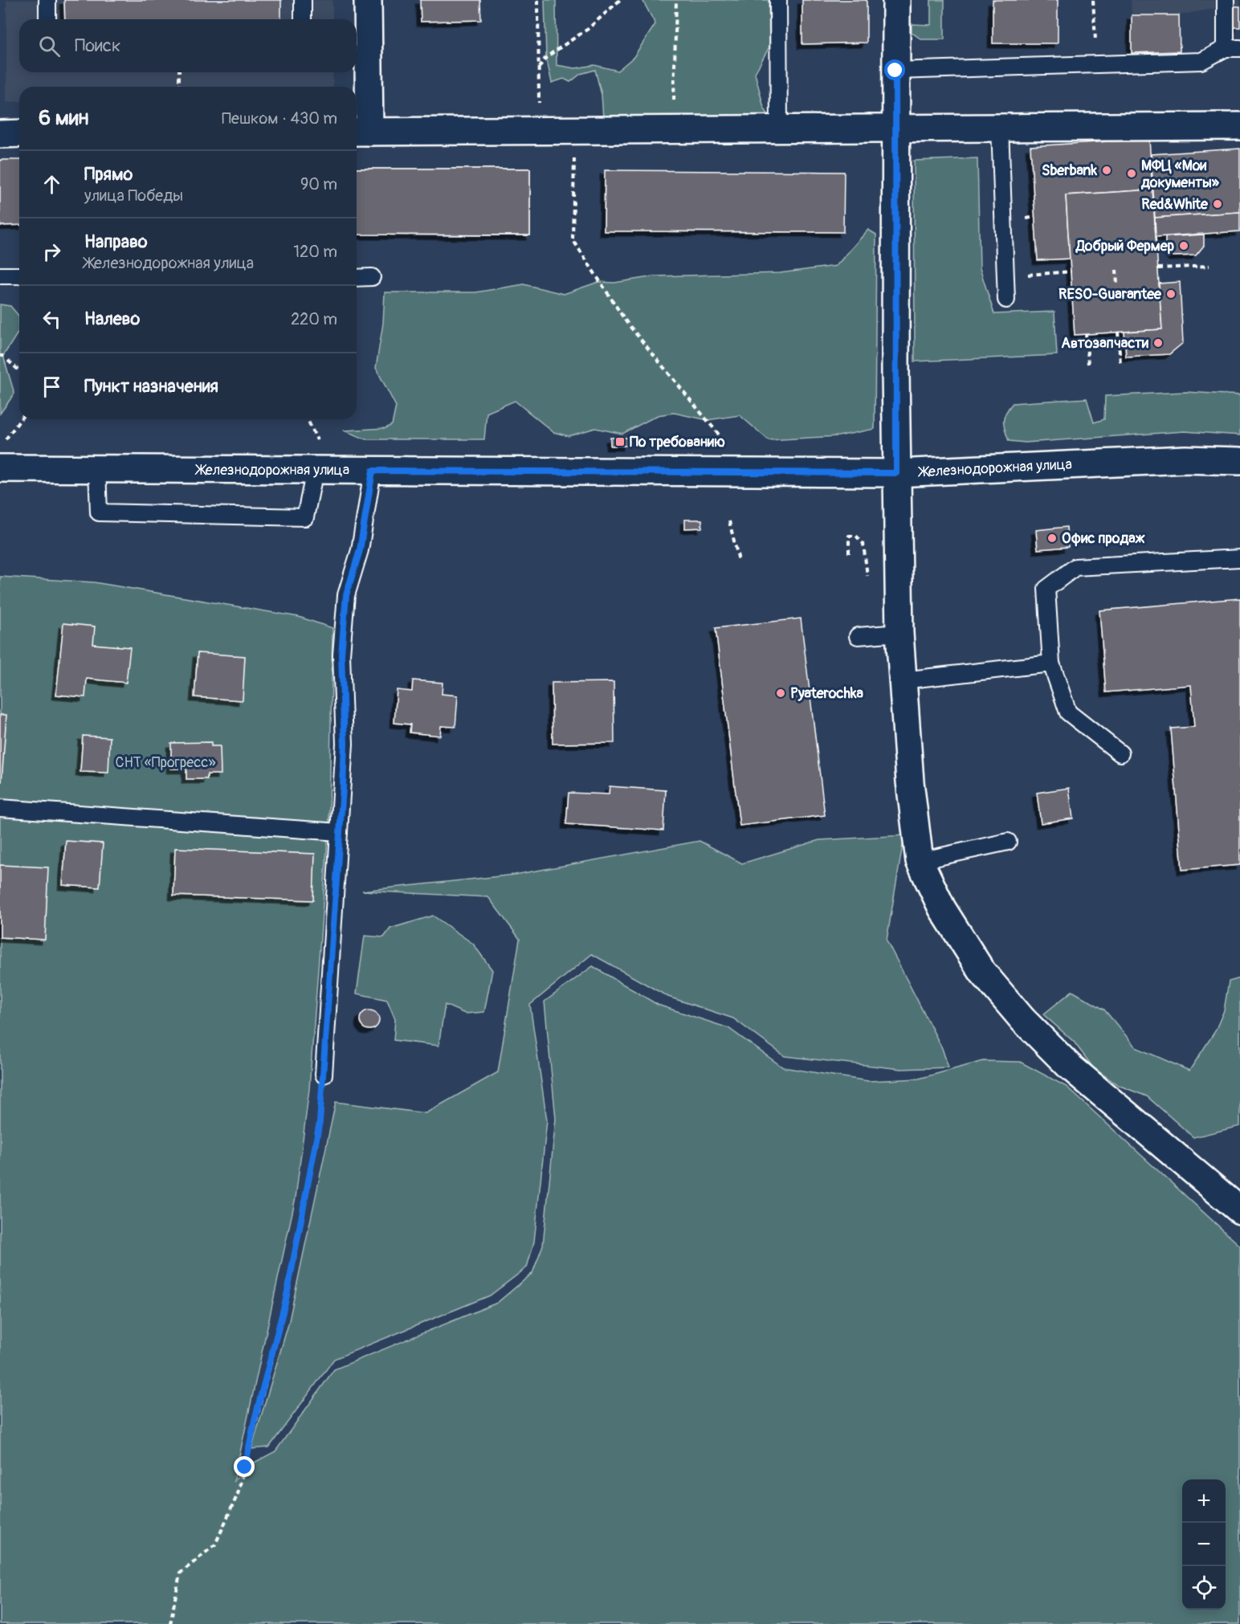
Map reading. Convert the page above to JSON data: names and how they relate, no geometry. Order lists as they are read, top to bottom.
{
  "streets": {
    "street": ["Железнодорожная улица"]
  },
  "parks": ["СНТ «Прогресс»"],
  "places": {
    "other": [
      "Sberbank",
      "МФЦ «Мои документы»",
      "Red&White",
      "Добрый Фермер",
      "RESO-Guarantee",
      "Автозапчасти",
      "Офис продаж",
      "Pyaterochka"
    ],
    "transit": ["По требованию"]
  },
  "page": {
    "search": "Поиск",
    "heading": ["6 мин", "Пешком · 430 m"],
    "list": [
      ["Прямо", "улица Победы", "90 m"],
      ["Направо", "Железнодорожная улица", "120 m"],
      ["Налево", "220 m"],
      "Пункт назначения"
    ],
    "map_buttons": ["+", "−"]
  }
}
